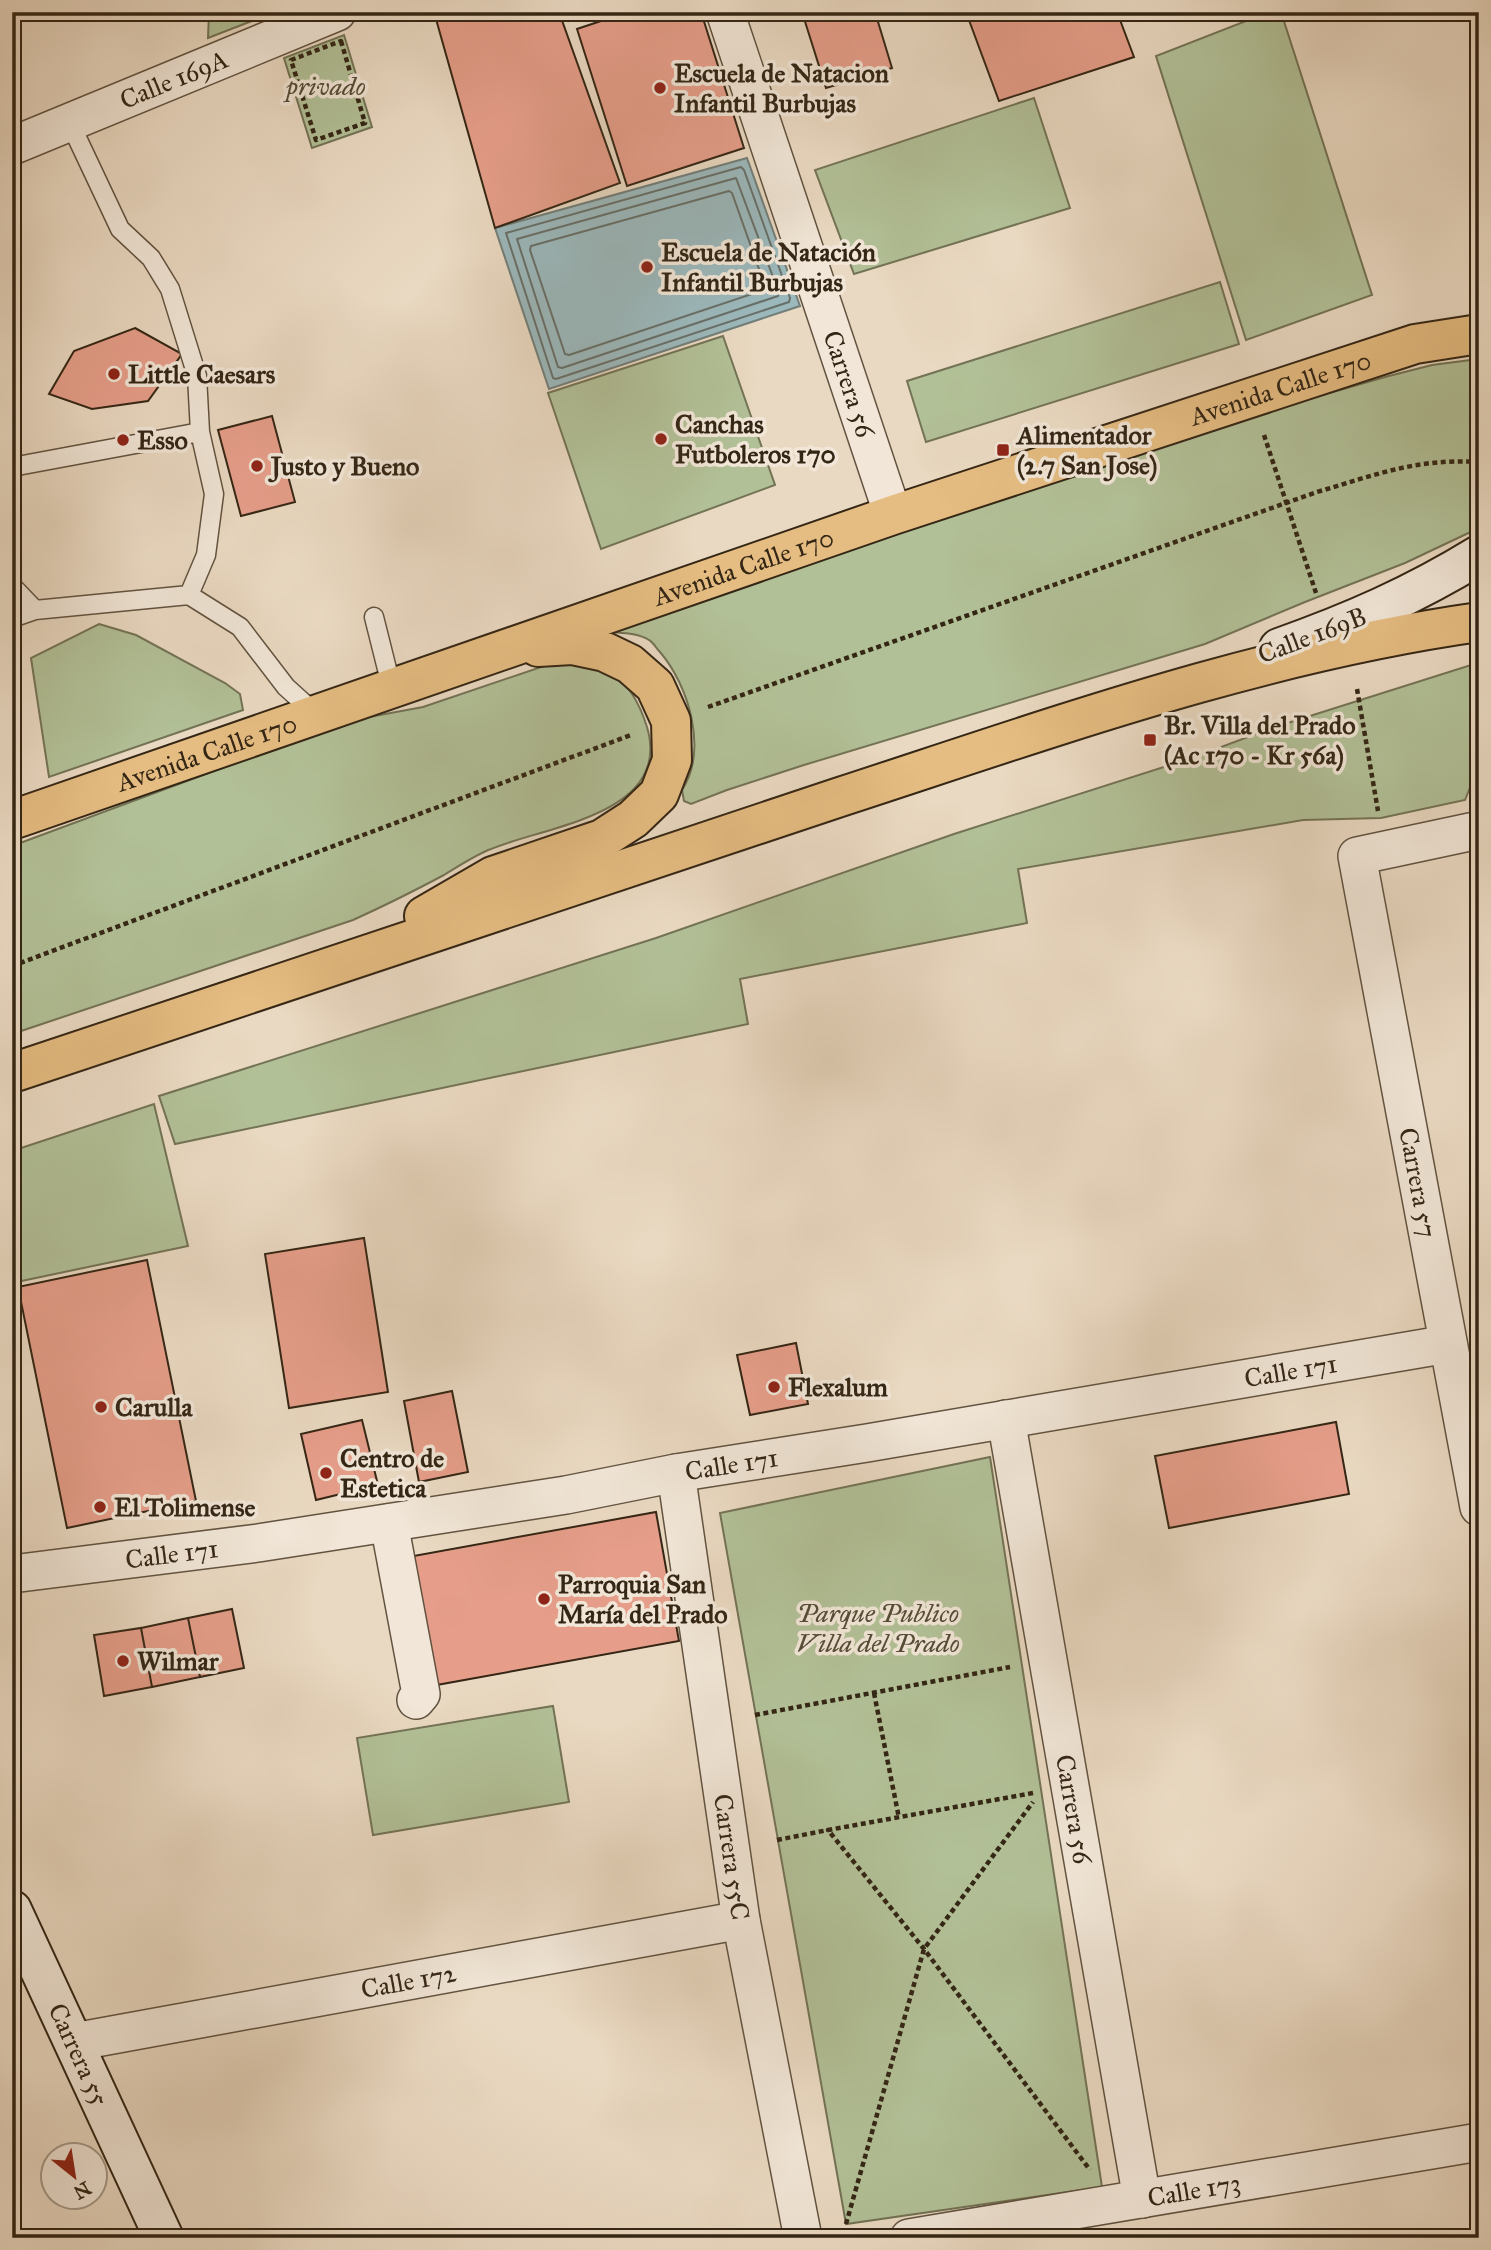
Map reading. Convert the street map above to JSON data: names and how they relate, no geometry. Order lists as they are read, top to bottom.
{
  "streets": {
    "main road": ["Avenida Calle 170", "Calle 169B", "Carrera 55"],
    "street": [
      "Calle 169A",
      "Carrera 56",
      "Carrera 57",
      "Calle 171",
      "Carrera 55C",
      "Calle 172",
      "Calle 173"
    ]
  },
  "crossings": [
    ["Carrera 56", "Avenida Calle 170"],
    ["Carrera 56", "Calle 171"],
    ["Carrera 56", "Calle 173"],
    ["Carrera 57", "Calle 171"],
    ["Calle 171", "Carrera 55C"],
    ["Carrera 55C", "Calle 172"],
    ["Calle 172", "Carrera 55"]
  ],
  "parks": ["privado", "Parque Publico Villa del Prado"],
  "places": {
    "other": [
      "Escuela de Natacion Infantil Burbujas",
      "Escuela de Natación Infantil Burbujas",
      "Little Caesars",
      "Canchas Futboleros 170",
      "Esso",
      "Justo y Bueno",
      "Flexalum",
      "Carulla",
      "Centro de Estetica",
      "El Tolimense",
      "Parroquia San María del Prado",
      "Wilmar"
    ],
    "transit": ["Alimentador (2.7 San Jose)", "Br. Villa del Prado (Ac 170 - Kr 56a)"]
  },
  "north": "bottom right"
}
